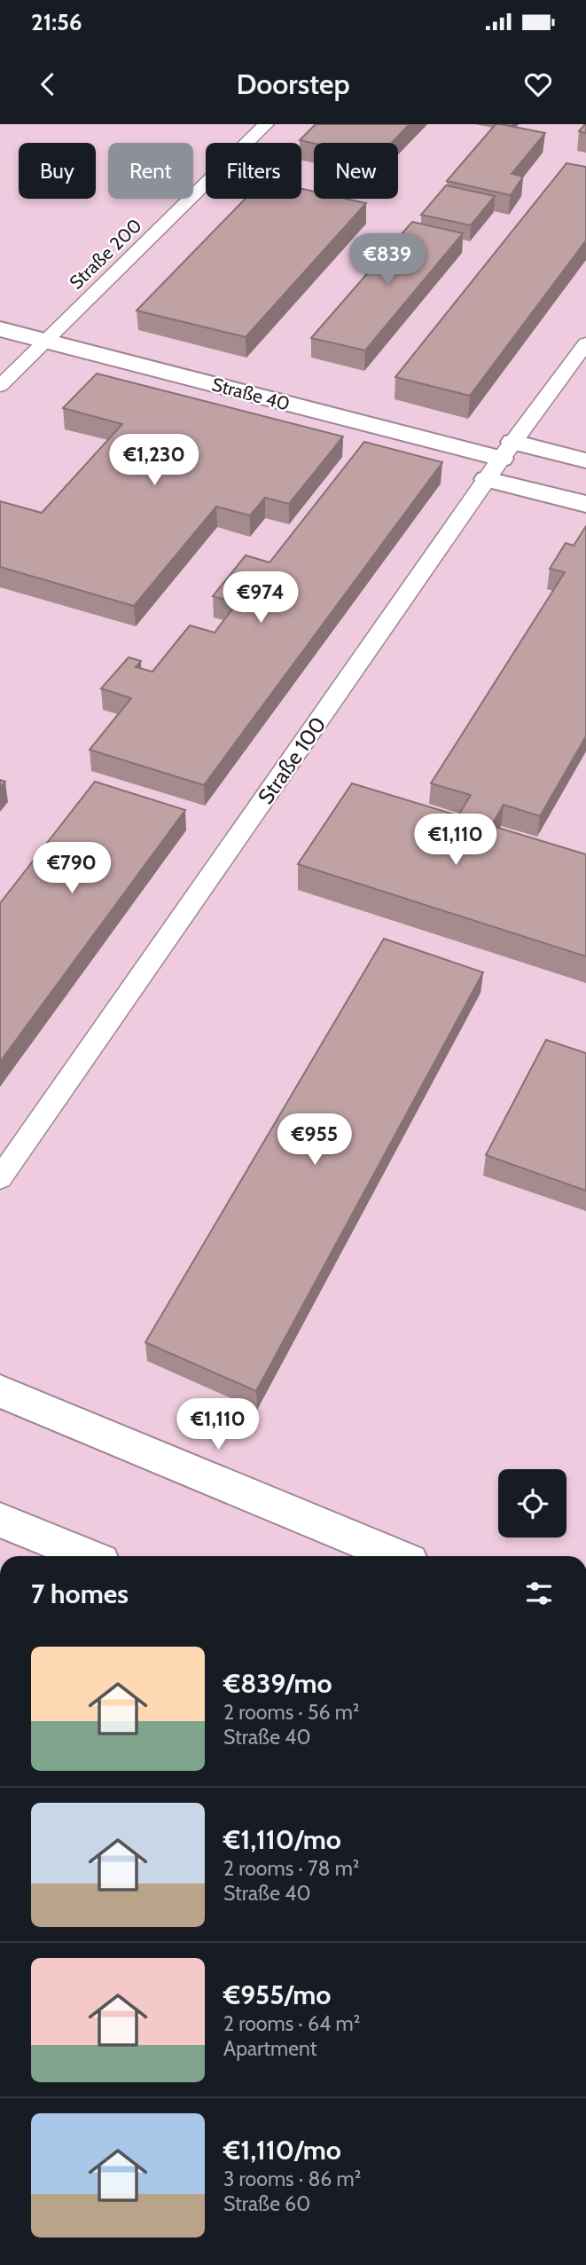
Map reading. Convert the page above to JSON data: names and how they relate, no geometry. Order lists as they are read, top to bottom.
{
  "streets": {
    "street": ["Straße 40"],
    "lane": ["Straße 200", "Straße 100"]
  },
  "crossings": [
    ["Straße 200", "Straße 40"],
    ["Straße 40", "Straße 100"]
  ],
  "page": {
    "status": "21:56",
    "header": "Doorstep",
    "chip": [
      "Buy",
      "Rent",
      "Filters",
      "New"
    ],
    "price": [
      "€839",
      "€1,230",
      "€974",
      "€1,110",
      "€790",
      "€955",
      "€1,110"
    ],
    "heading": "7 homes",
    "list": [
      {
        "name": "€839/mo",
        "note": "2 rooms · 56 m² · Straße 40"
      },
      {
        "name": "€1,110/mo",
        "note": "2 rooms · 78 m² · Straße 40"
      },
      {
        "name": "€955/mo",
        "note": "2 rooms · 64 m² · Apartment"
      },
      {
        "name": "€1,110/mo",
        "note": "3 rooms · 86 m² · Straße 60"
      }
    ]
  }
}
